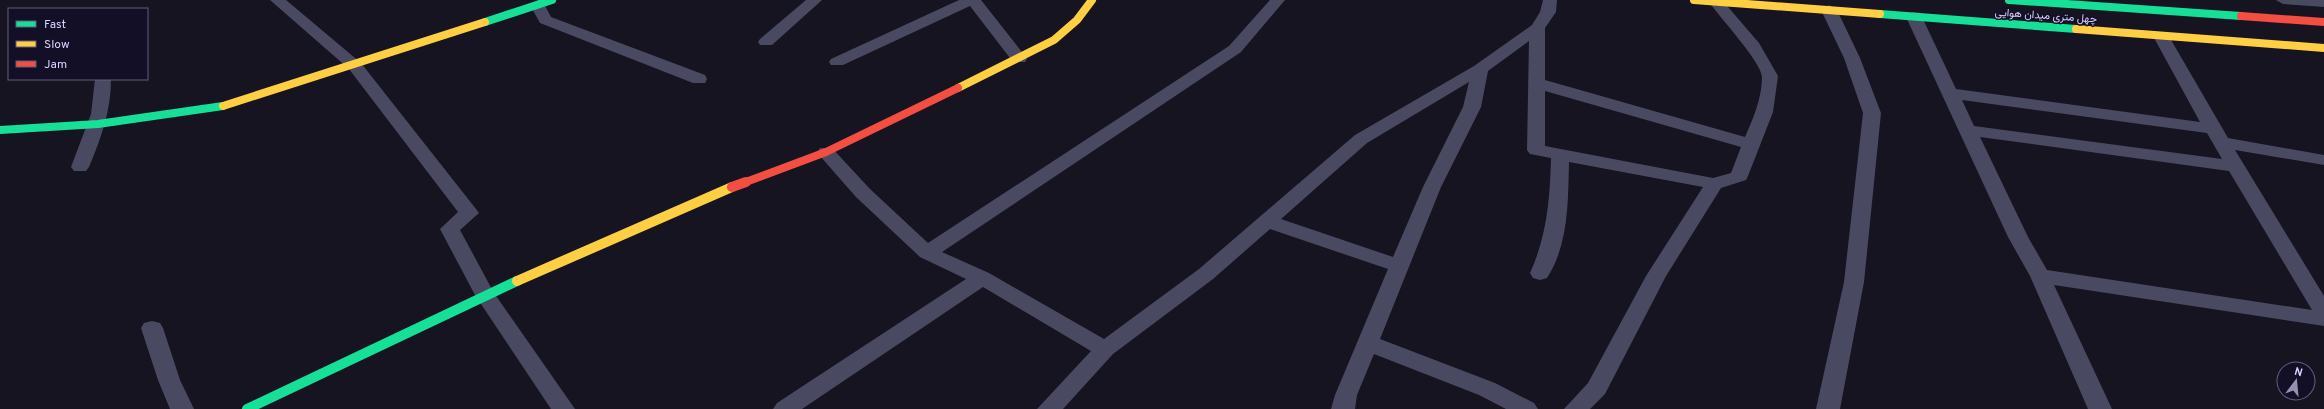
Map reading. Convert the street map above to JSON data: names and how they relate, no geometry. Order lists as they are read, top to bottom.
{
  "streets": {
    "street": ["چهل متری میدان هوایی"]
  },
  "legend": ["Fast", "Slow", "Jam"],
  "north": "top"
}
